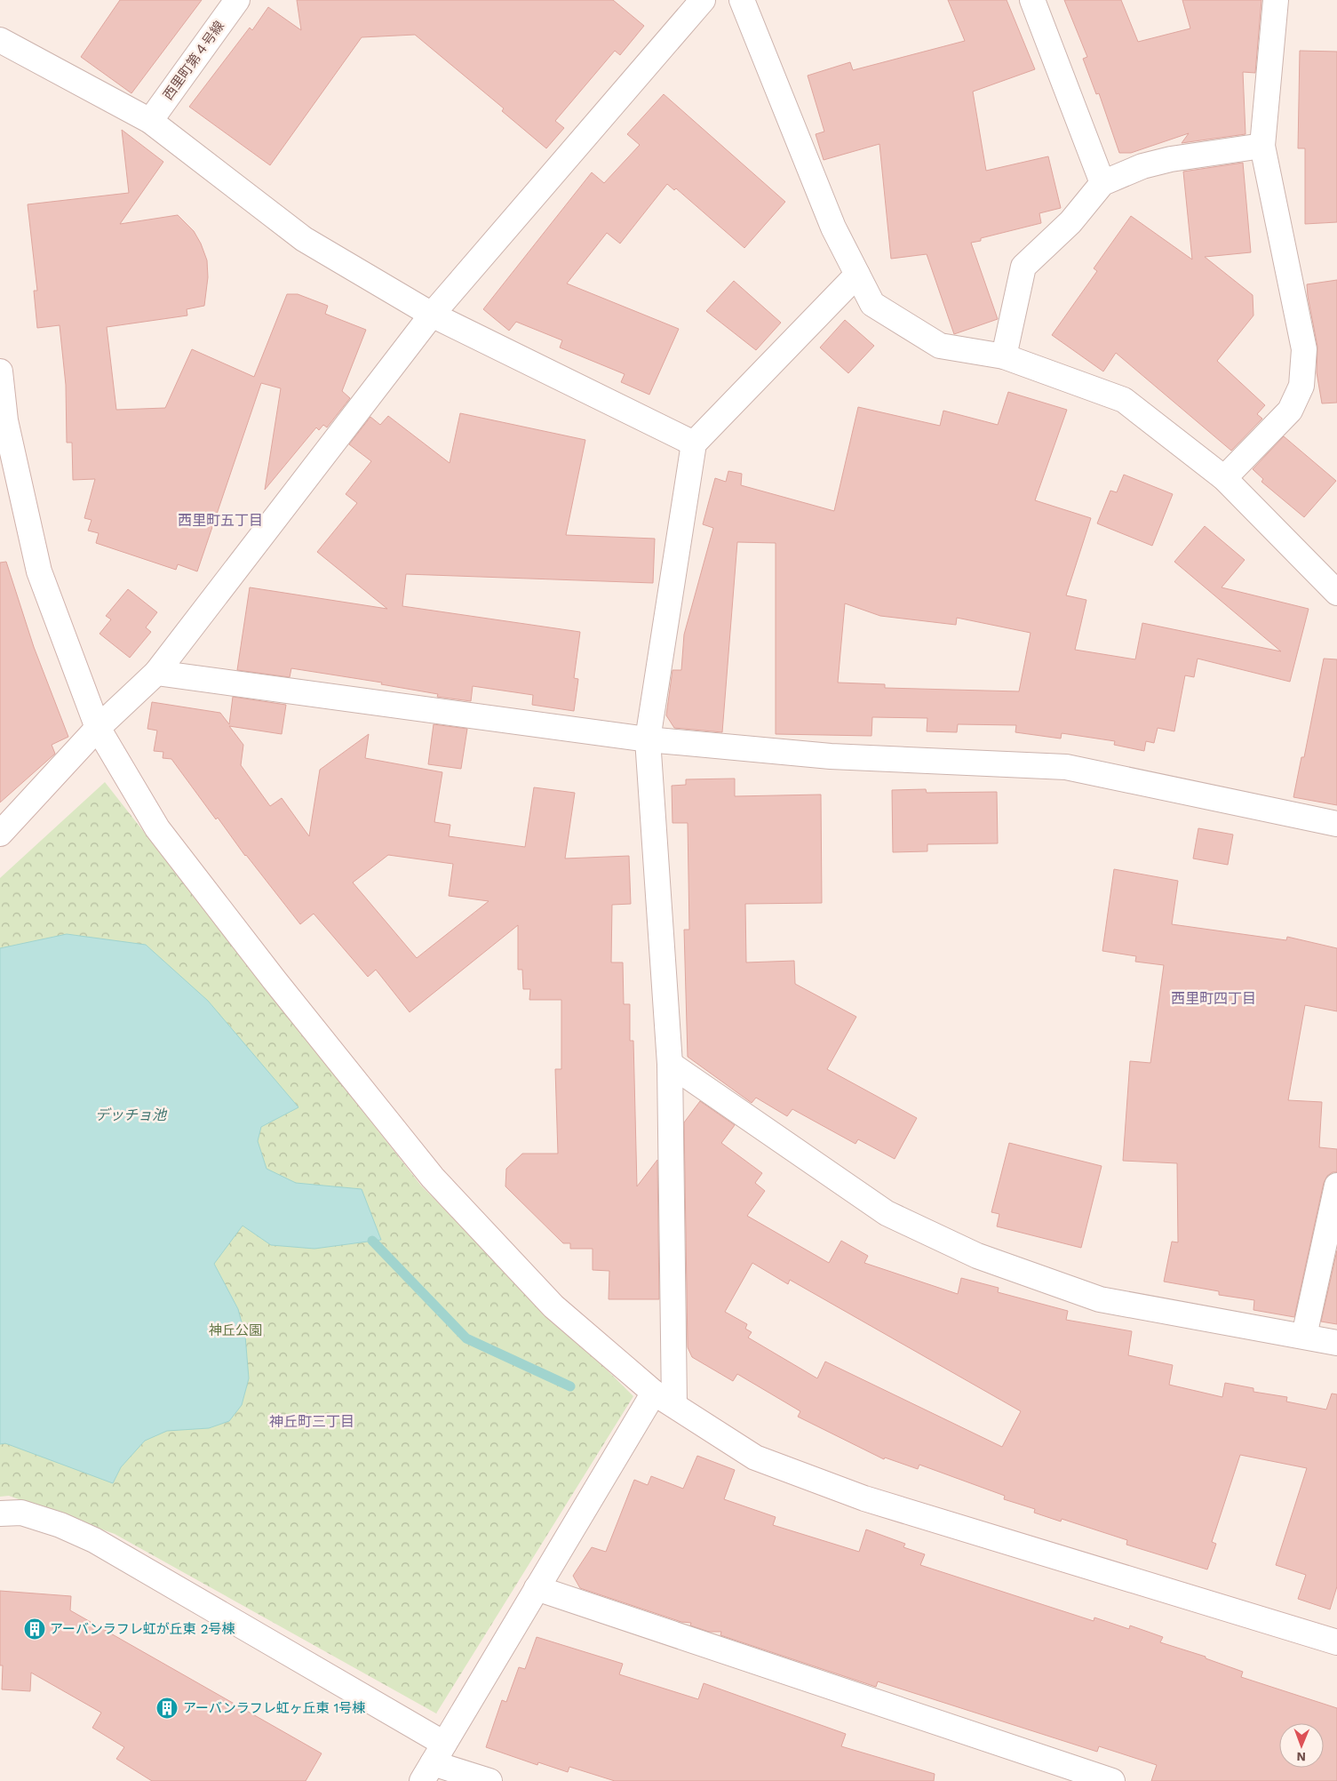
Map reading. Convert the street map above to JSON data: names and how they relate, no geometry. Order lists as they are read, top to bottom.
{
  "streets": {
    "street": ["西里町第４号線"]
  },
  "districts": ["西里町五丁目", "西里町四丁目", "神丘町三丁目"],
  "water": ["デッチョ池"],
  "parks": ["神丘公園"],
  "places": {
    "building": ["アーバンラフレ虹が丘東 2号棟", "アーバンラフレ虹ヶ丘東 1号棟"]
  },
  "north": "bottom"
}
